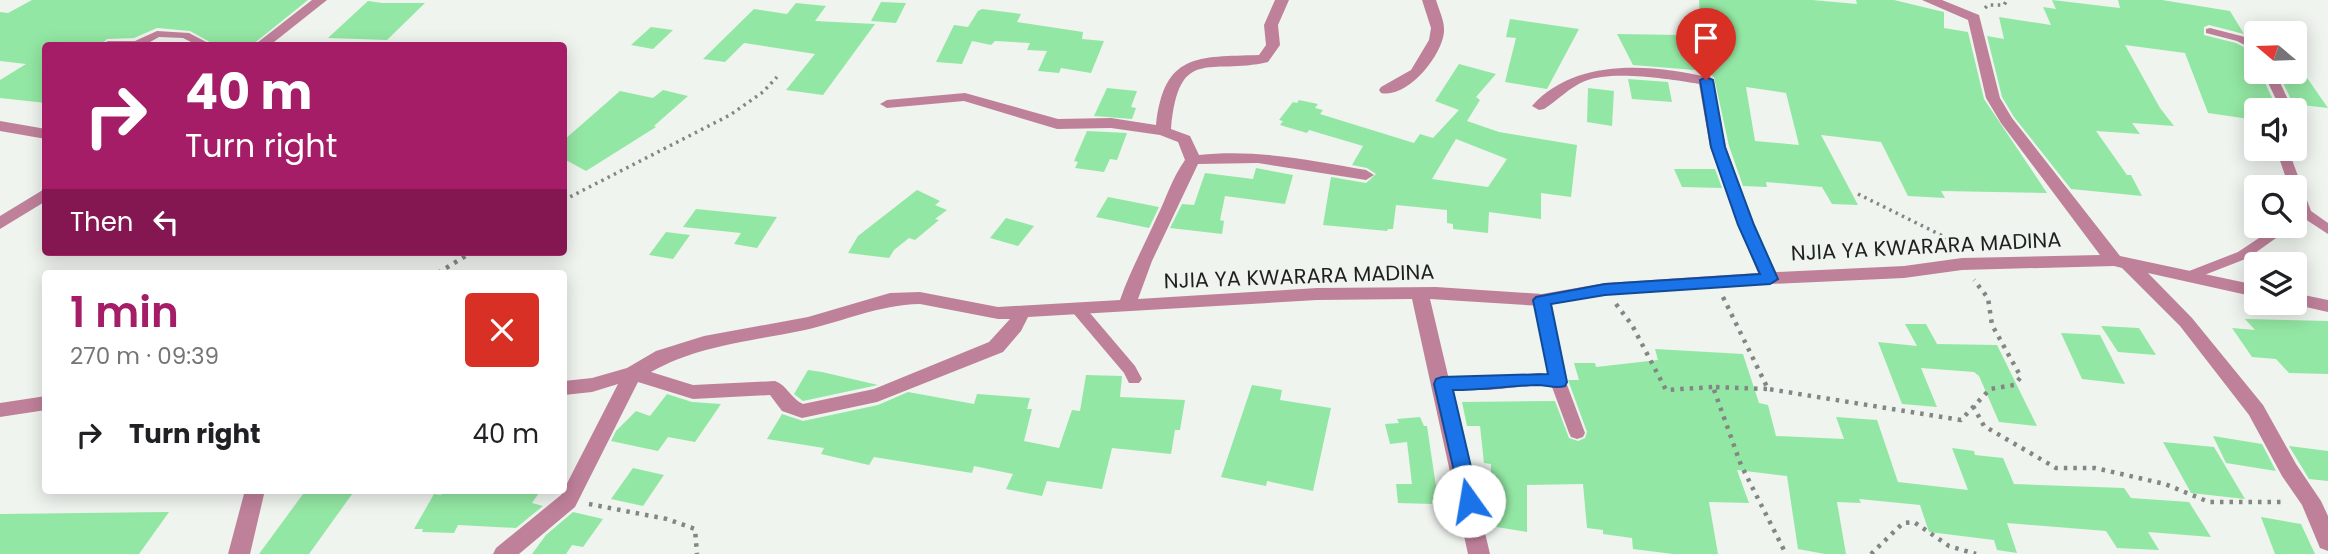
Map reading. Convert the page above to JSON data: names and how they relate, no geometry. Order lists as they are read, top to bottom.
{
  "streets": {
    "street": ["NJIA YA KWARARA MADINA"]
  },
  "north": "left",
  "page": {
    "turn": ["40 m", "Turn right"],
    "then": "Then",
    "heading": ["1 min", "270 m · 09:39"],
    "list": [
      {
        "name": "Turn right",
        "value": "40 m"
      }
    ]
  }
}
